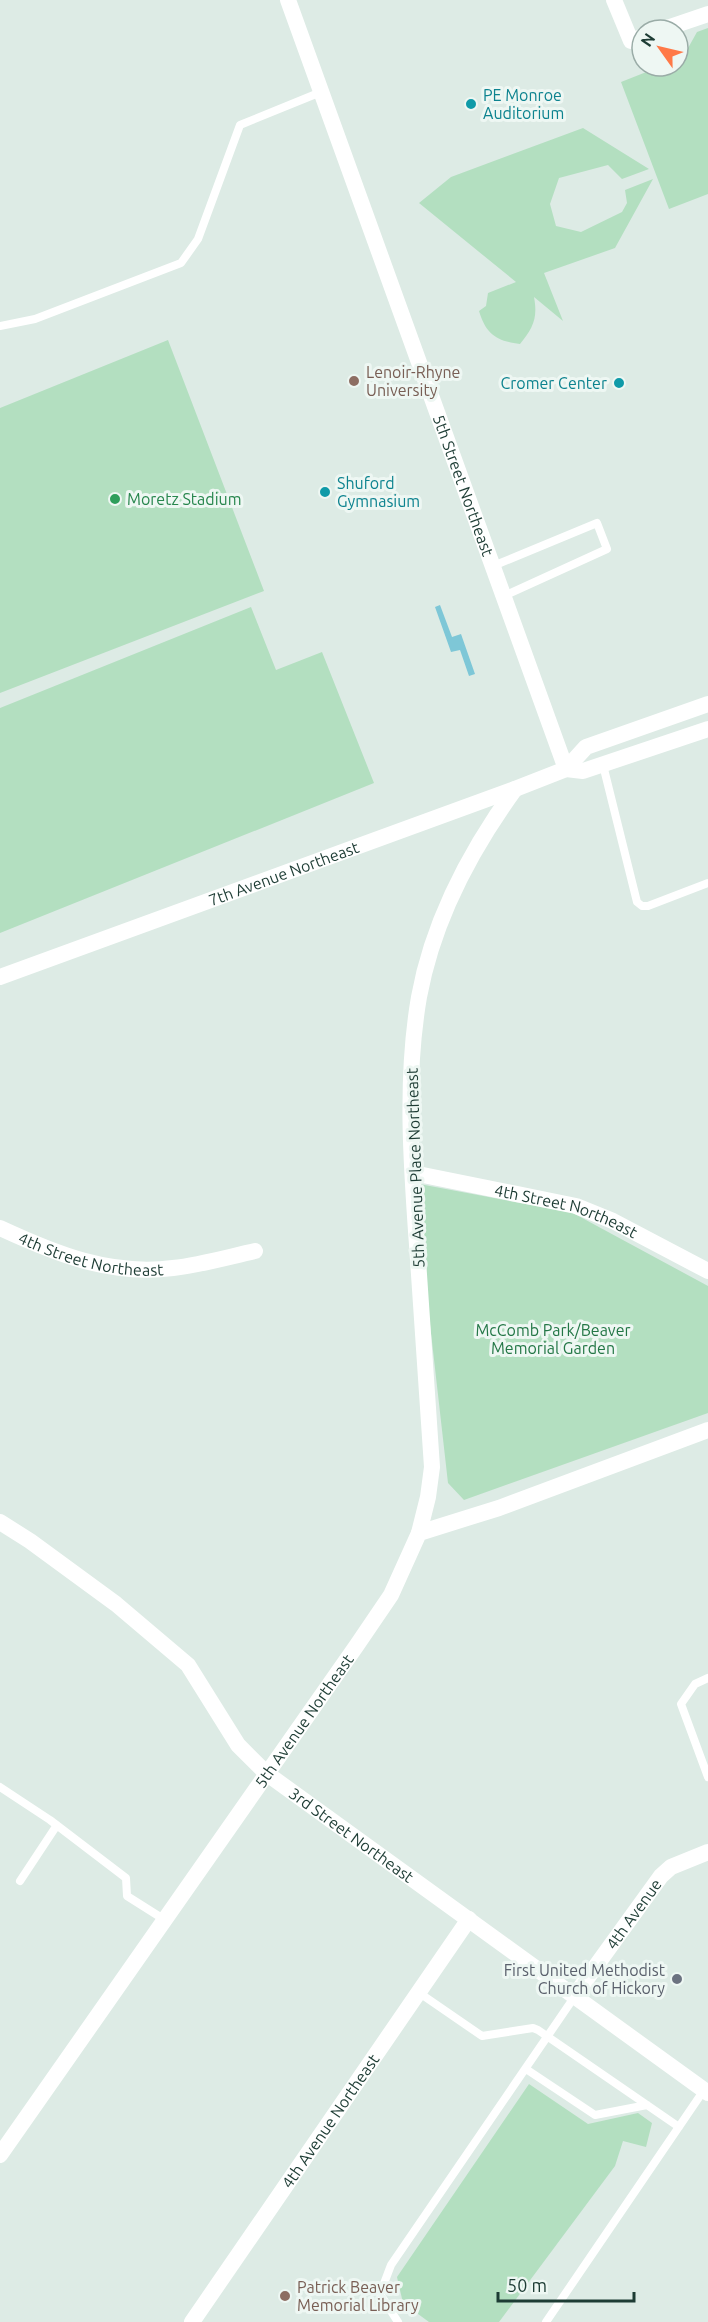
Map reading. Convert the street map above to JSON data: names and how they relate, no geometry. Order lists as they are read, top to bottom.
{
  "streets": {
    "street": [
      "5th Street Northeast",
      "7th Avenue Northeast",
      "5th Avenue Place Northeast",
      "4th Street Northeast",
      "5th Avenue Northeast",
      "3rd Street Northeast",
      "4th Avenue",
      "4th Avenue Northeast"
    ]
  },
  "crossings": [
    ["5th Street Northeast", "7th Avenue Northeast"],
    ["7th Avenue Northeast", "5th Avenue Place Northeast"],
    ["5th Avenue Place Northeast", "4th Street Northeast"],
    ["5th Avenue Place Northeast", "5th Avenue Northeast"],
    ["5th Avenue Northeast", "3rd Street Northeast"],
    ["3rd Street Northeast", "4th Avenue"],
    ["3rd Street Northeast", "4th Avenue Northeast"]
  ],
  "parks": ["McComb Park/Beaver Memorial Garden"],
  "places": [
    "PE Monroe Auditorium",
    "Lenoir-Rhyne University",
    "Cromer Center",
    "Shuford Gymnasium",
    "Moretz Stadium",
    "First United Methodist Church of Hickory",
    "Patrick Beaver Memorial Library"
  ],
  "scale_bar": "50 m",
  "north": "top left"
}
